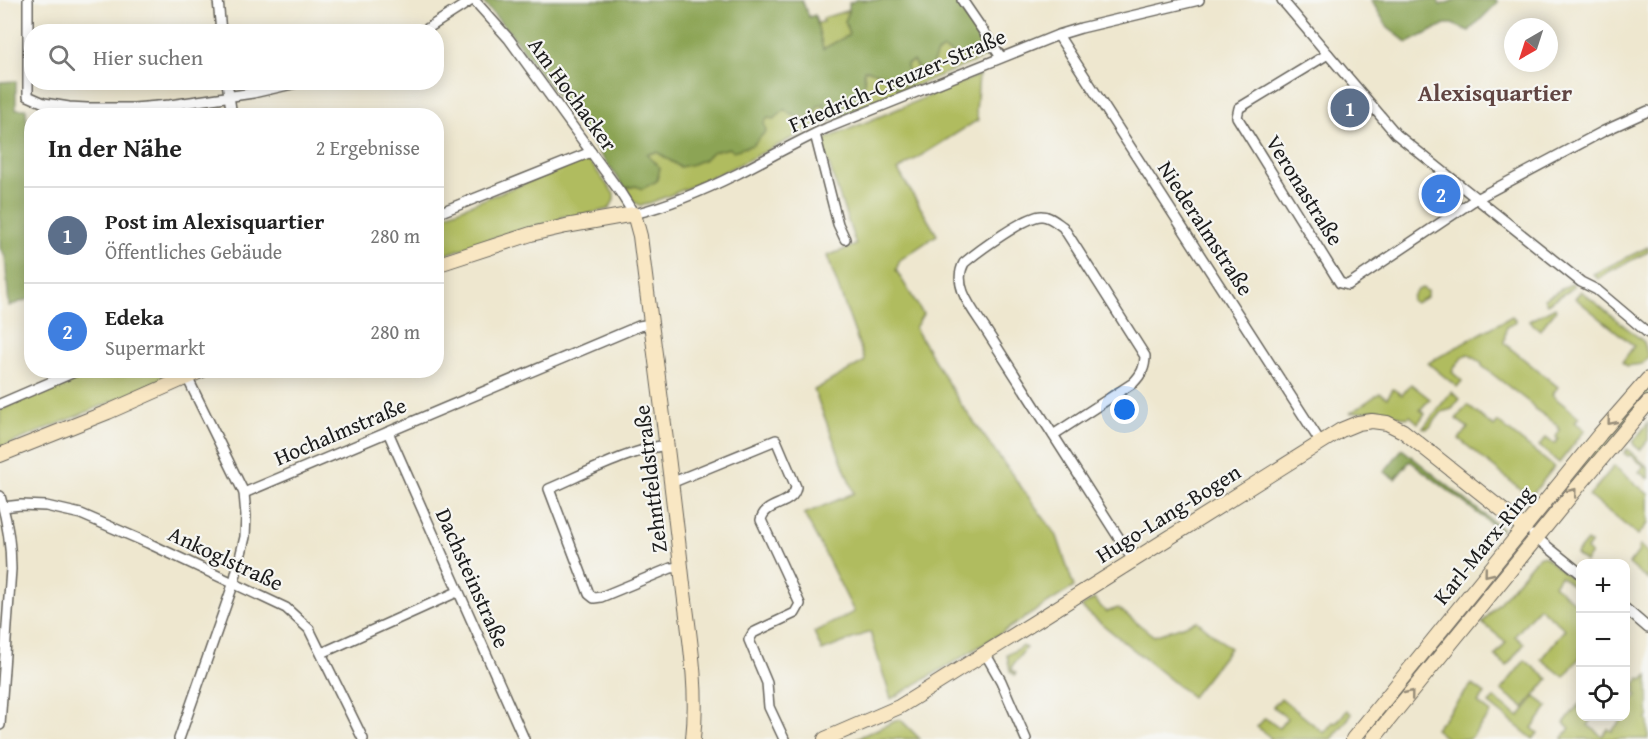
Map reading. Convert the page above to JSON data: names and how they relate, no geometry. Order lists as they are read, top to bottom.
{
  "streets": {
    "street": [
      "Friedrich-Creuzer-Straße",
      "Am Hochacker",
      "Veronastraße",
      "Niederalmstraße",
      "Hochalmstraße",
      "Zehntfeldstraße",
      "Hugo-Lang-Bogen",
      "Karl-Marx-Ring",
      "Ankoglstraße",
      "Dachsteinstraße"
    ]
  },
  "crossings": [
    ["Friedrich-Creuzer-Straße", "Am Hochacker"],
    ["Friedrich-Creuzer-Straße", "Niederalmstraße"],
    ["Friedrich-Creuzer-Straße", "Zehntfeldstraße"],
    ["Am Hochacker", "Zehntfeldstraße"],
    ["Niederalmstraße", "Hugo-Lang-Bogen"],
    ["Hochalmstraße", "Zehntfeldstraße"],
    ["Hochalmstraße", "Dachsteinstraße"],
    ["Hugo-Lang-Bogen", "Karl-Marx-Ring"]
  ],
  "districts": ["Alexisquartier"],
  "north": "bottom left",
  "page": {
    "search": "Hier suchen",
    "pins": ["1", "2"],
    "heading": ["In der Nähe", "2 Ergebnisse"],
    "list": [
      {
        "mark": "1",
        "name": "Post im Alexisquartier",
        "note": "Öffentliches Gebäude",
        "value": "280 m"
      },
      {
        "mark": "2",
        "name": "Edeka",
        "note": "Supermarkt",
        "value": "280 m"
      }
    ],
    "map_buttons": ["+", "−"]
  }
}
